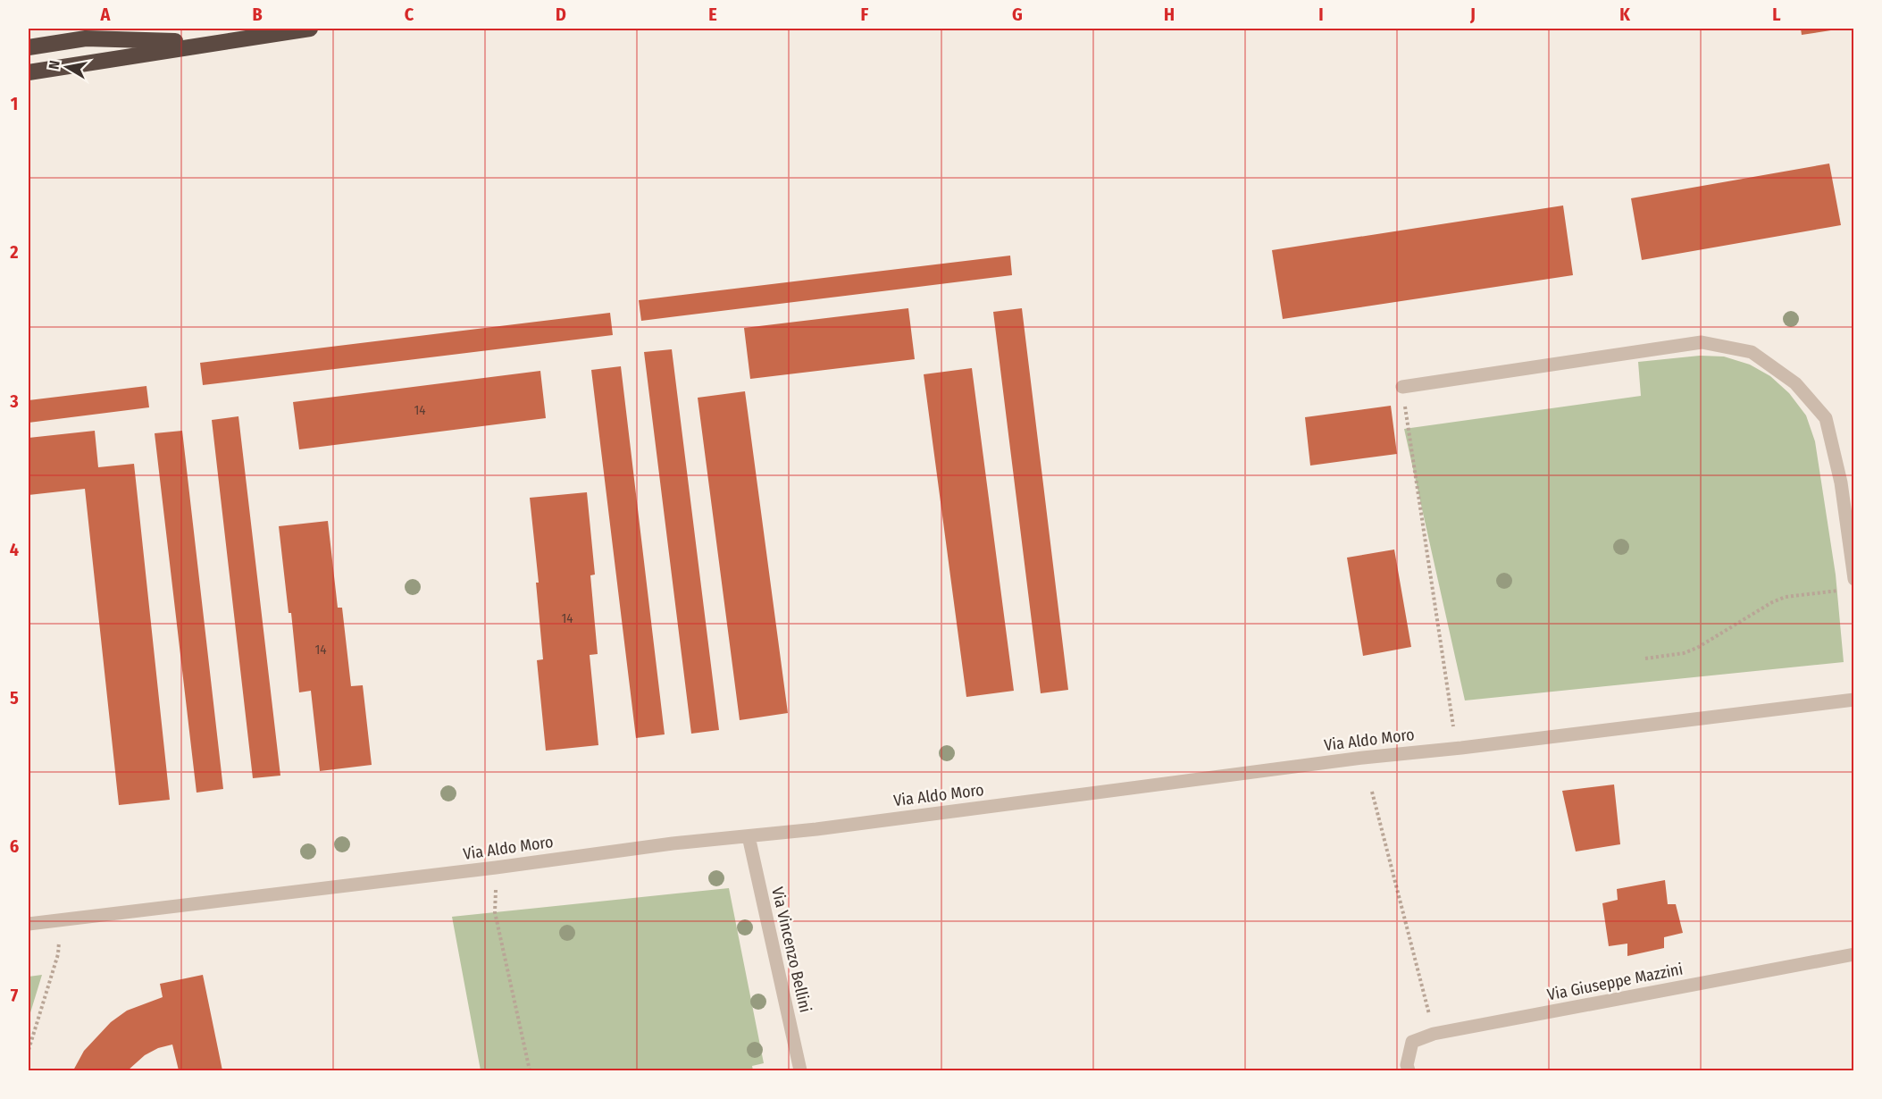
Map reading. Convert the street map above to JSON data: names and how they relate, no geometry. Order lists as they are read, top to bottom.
{
  "streets": {
    "street": ["Via Aldo Moro", "Via Vincenzo Bellini", "Via Giuseppe Mazzini"]
  },
  "crossings": [
    ["Via Aldo Moro", "Via Vincenzo Bellini"]
  ],
  "house_numbers": ["14", "14", "14"],
  "north": "left",
  "grid": {
    "columns": [
      "A",
      "B",
      "C",
      "D",
      "E",
      "F",
      "G",
      "H",
      "I",
      "J",
      "K",
      "L"
    ],
    "rows": [
      "1",
      "2",
      "3",
      "4",
      "5",
      "6",
      "7"
    ]
  }
}
